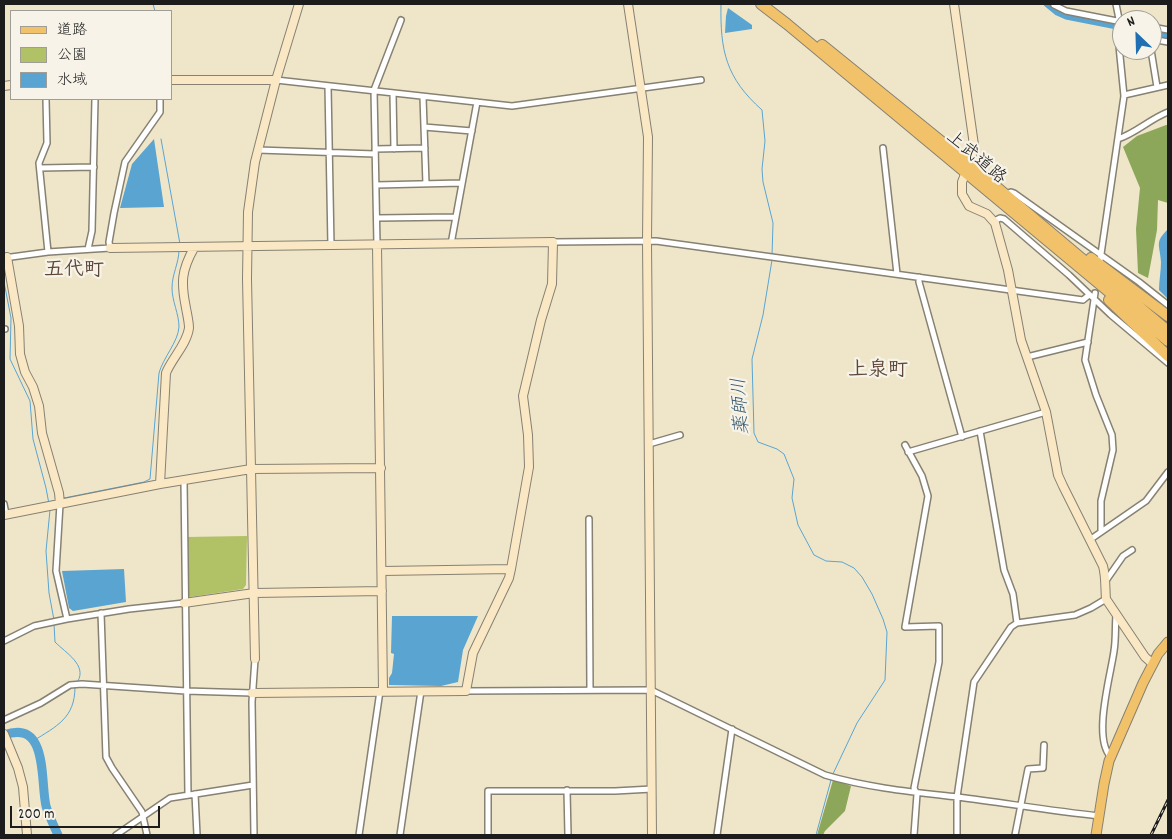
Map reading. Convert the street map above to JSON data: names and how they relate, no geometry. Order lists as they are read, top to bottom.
{
  "streets": {
    "highway": ["上武道路"]
  },
  "districts": ["五代町", "上泉町"],
  "water": ["薬師川"],
  "legend": ["道路", "公園", "水域"],
  "scale_bar": "200 m",
  "north": "top left"
}
